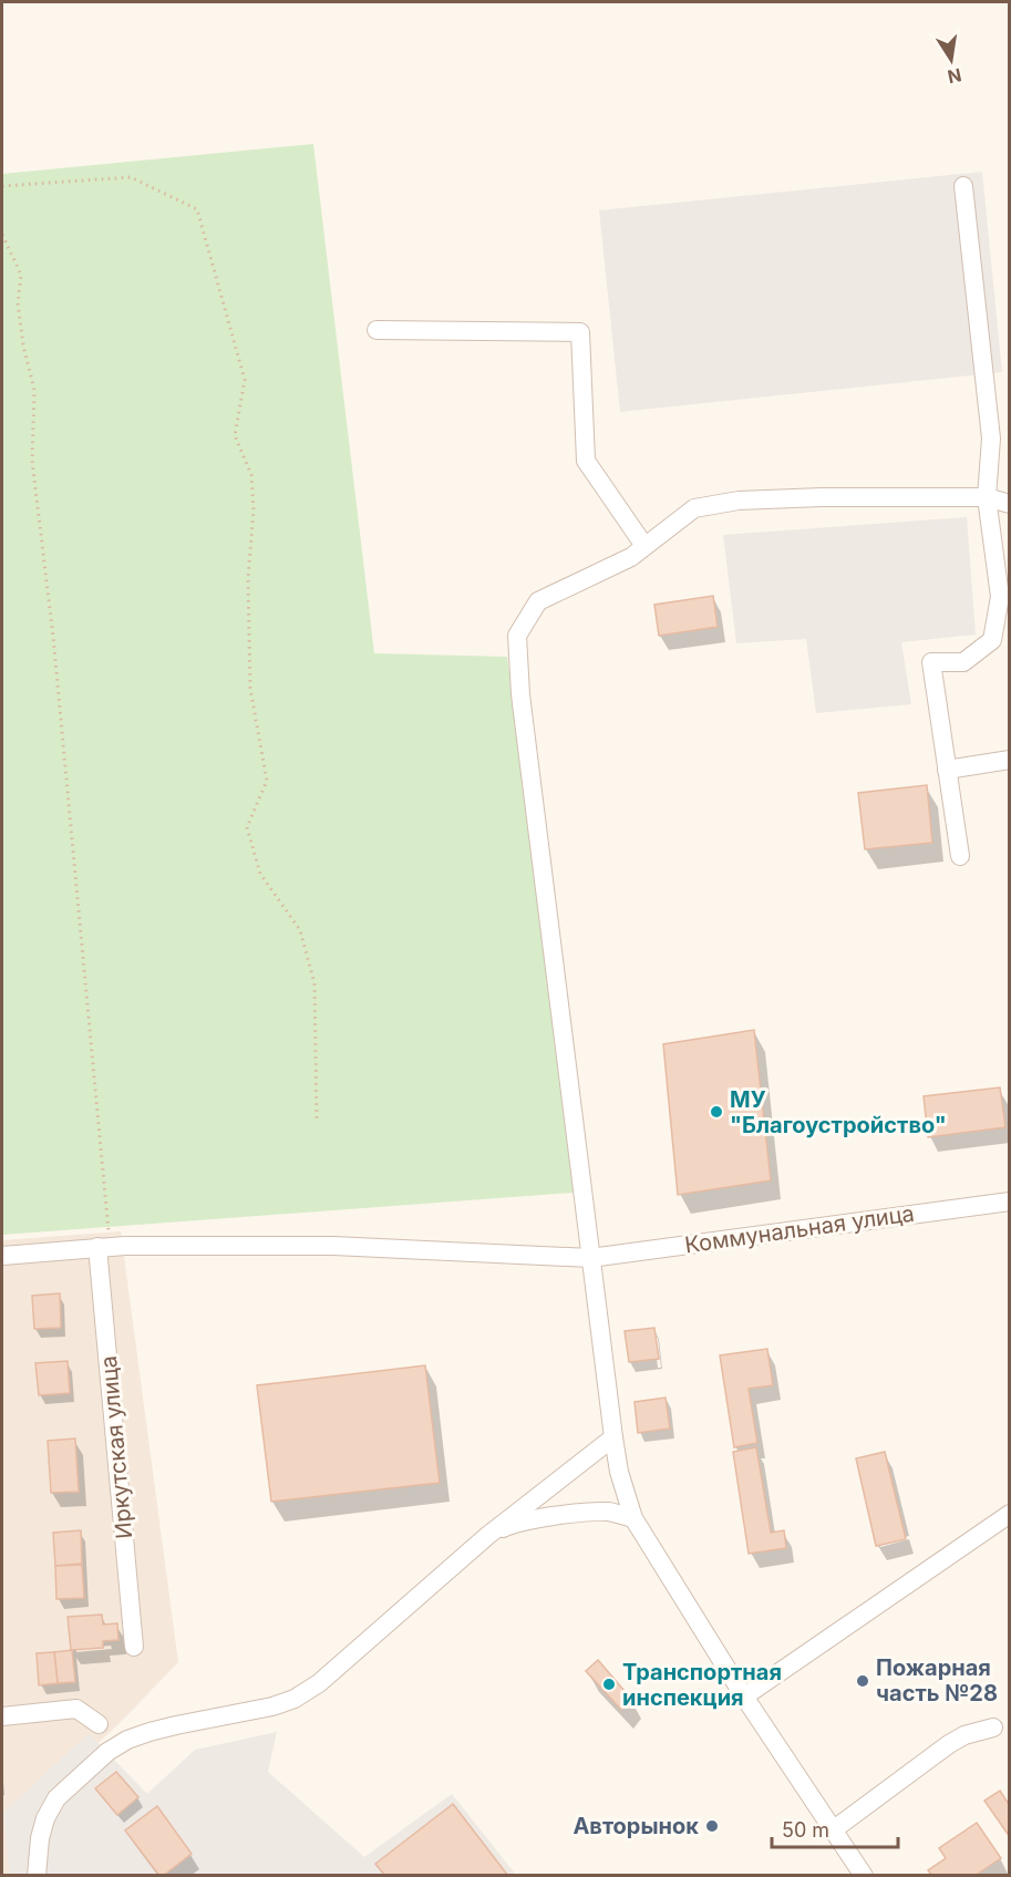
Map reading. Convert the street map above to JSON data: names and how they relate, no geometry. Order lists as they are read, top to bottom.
{
  "streets": {
    "street": ["Коммунальная улица", "Иркутская улица"]
  },
  "crossings": [
    ["Коммунальная улица", "Иркутская улица"]
  ],
  "places": [
    "МУ \"Благоустройство\"",
    "Пожарная часть №28",
    "Транспортная инспекция",
    "Авторынок"
  ],
  "scale_bar": "50 m",
  "north": "bottom"
}
